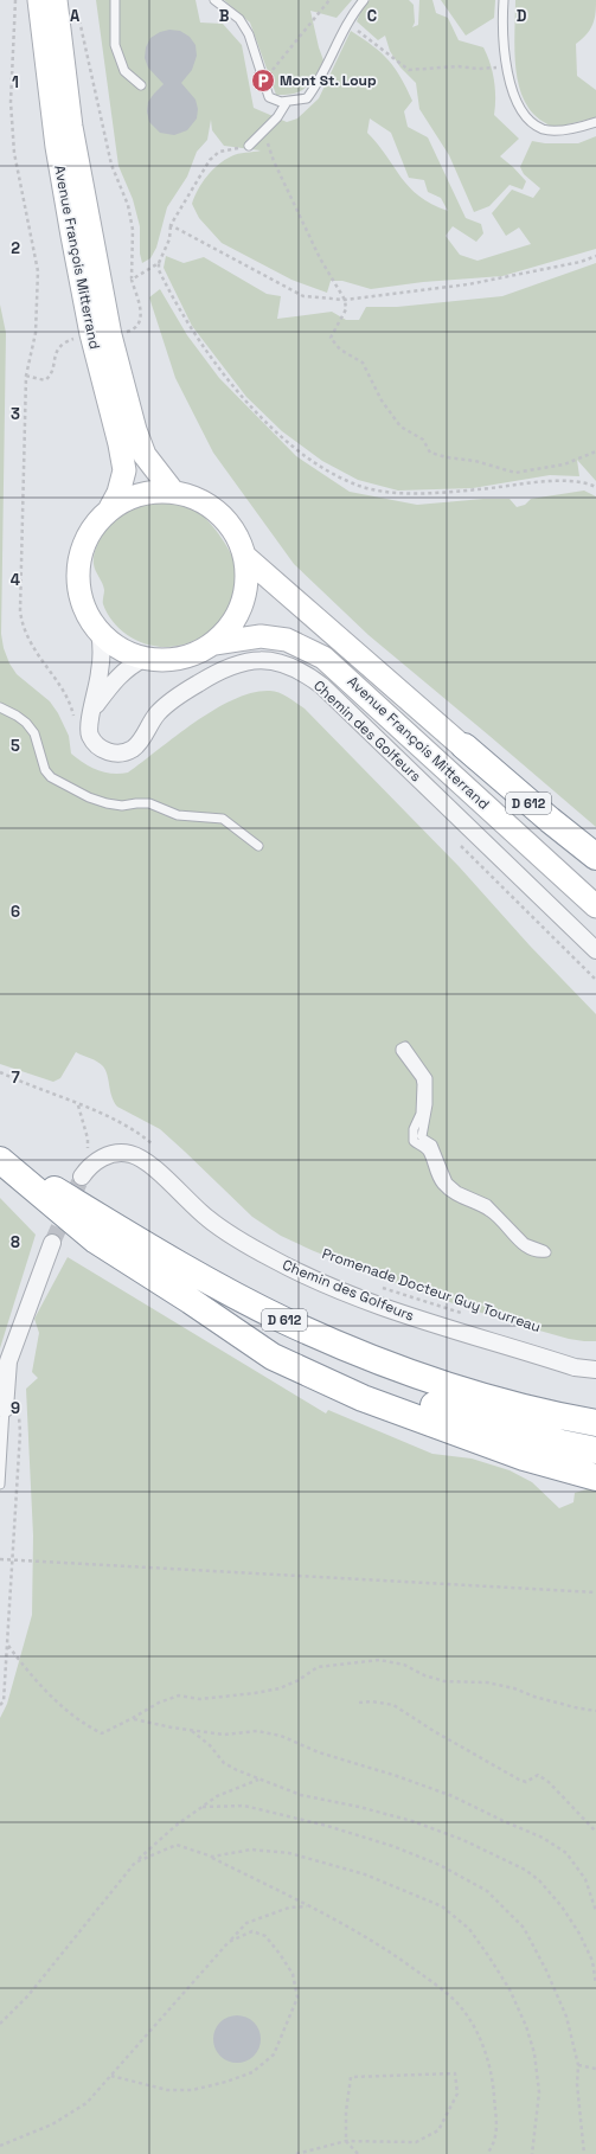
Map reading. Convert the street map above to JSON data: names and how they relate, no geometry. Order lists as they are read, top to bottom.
{
  "streets": {
    "highway": ["D 612"],
    "main road": ["Avenue François Mitterrand"],
    "street": ["Chemin des Golfeurs"],
    "path": ["Promenade Docteur Guy Tourreau"]
  },
  "crossings": [
    ["Avenue François Mitterrand", "Chemin des Golfeurs"],
    ["Avenue François Mitterrand", "D 612"]
  ],
  "places": {
    "parking": ["Mont St. Loup"]
  },
  "grid": {
    "columns": [
      "A",
      "B",
      "C",
      "D"
    ],
    "rows": [
      "1",
      "2",
      "3",
      "4",
      "5",
      "6",
      "7",
      "8",
      "9"
    ]
  }
}
